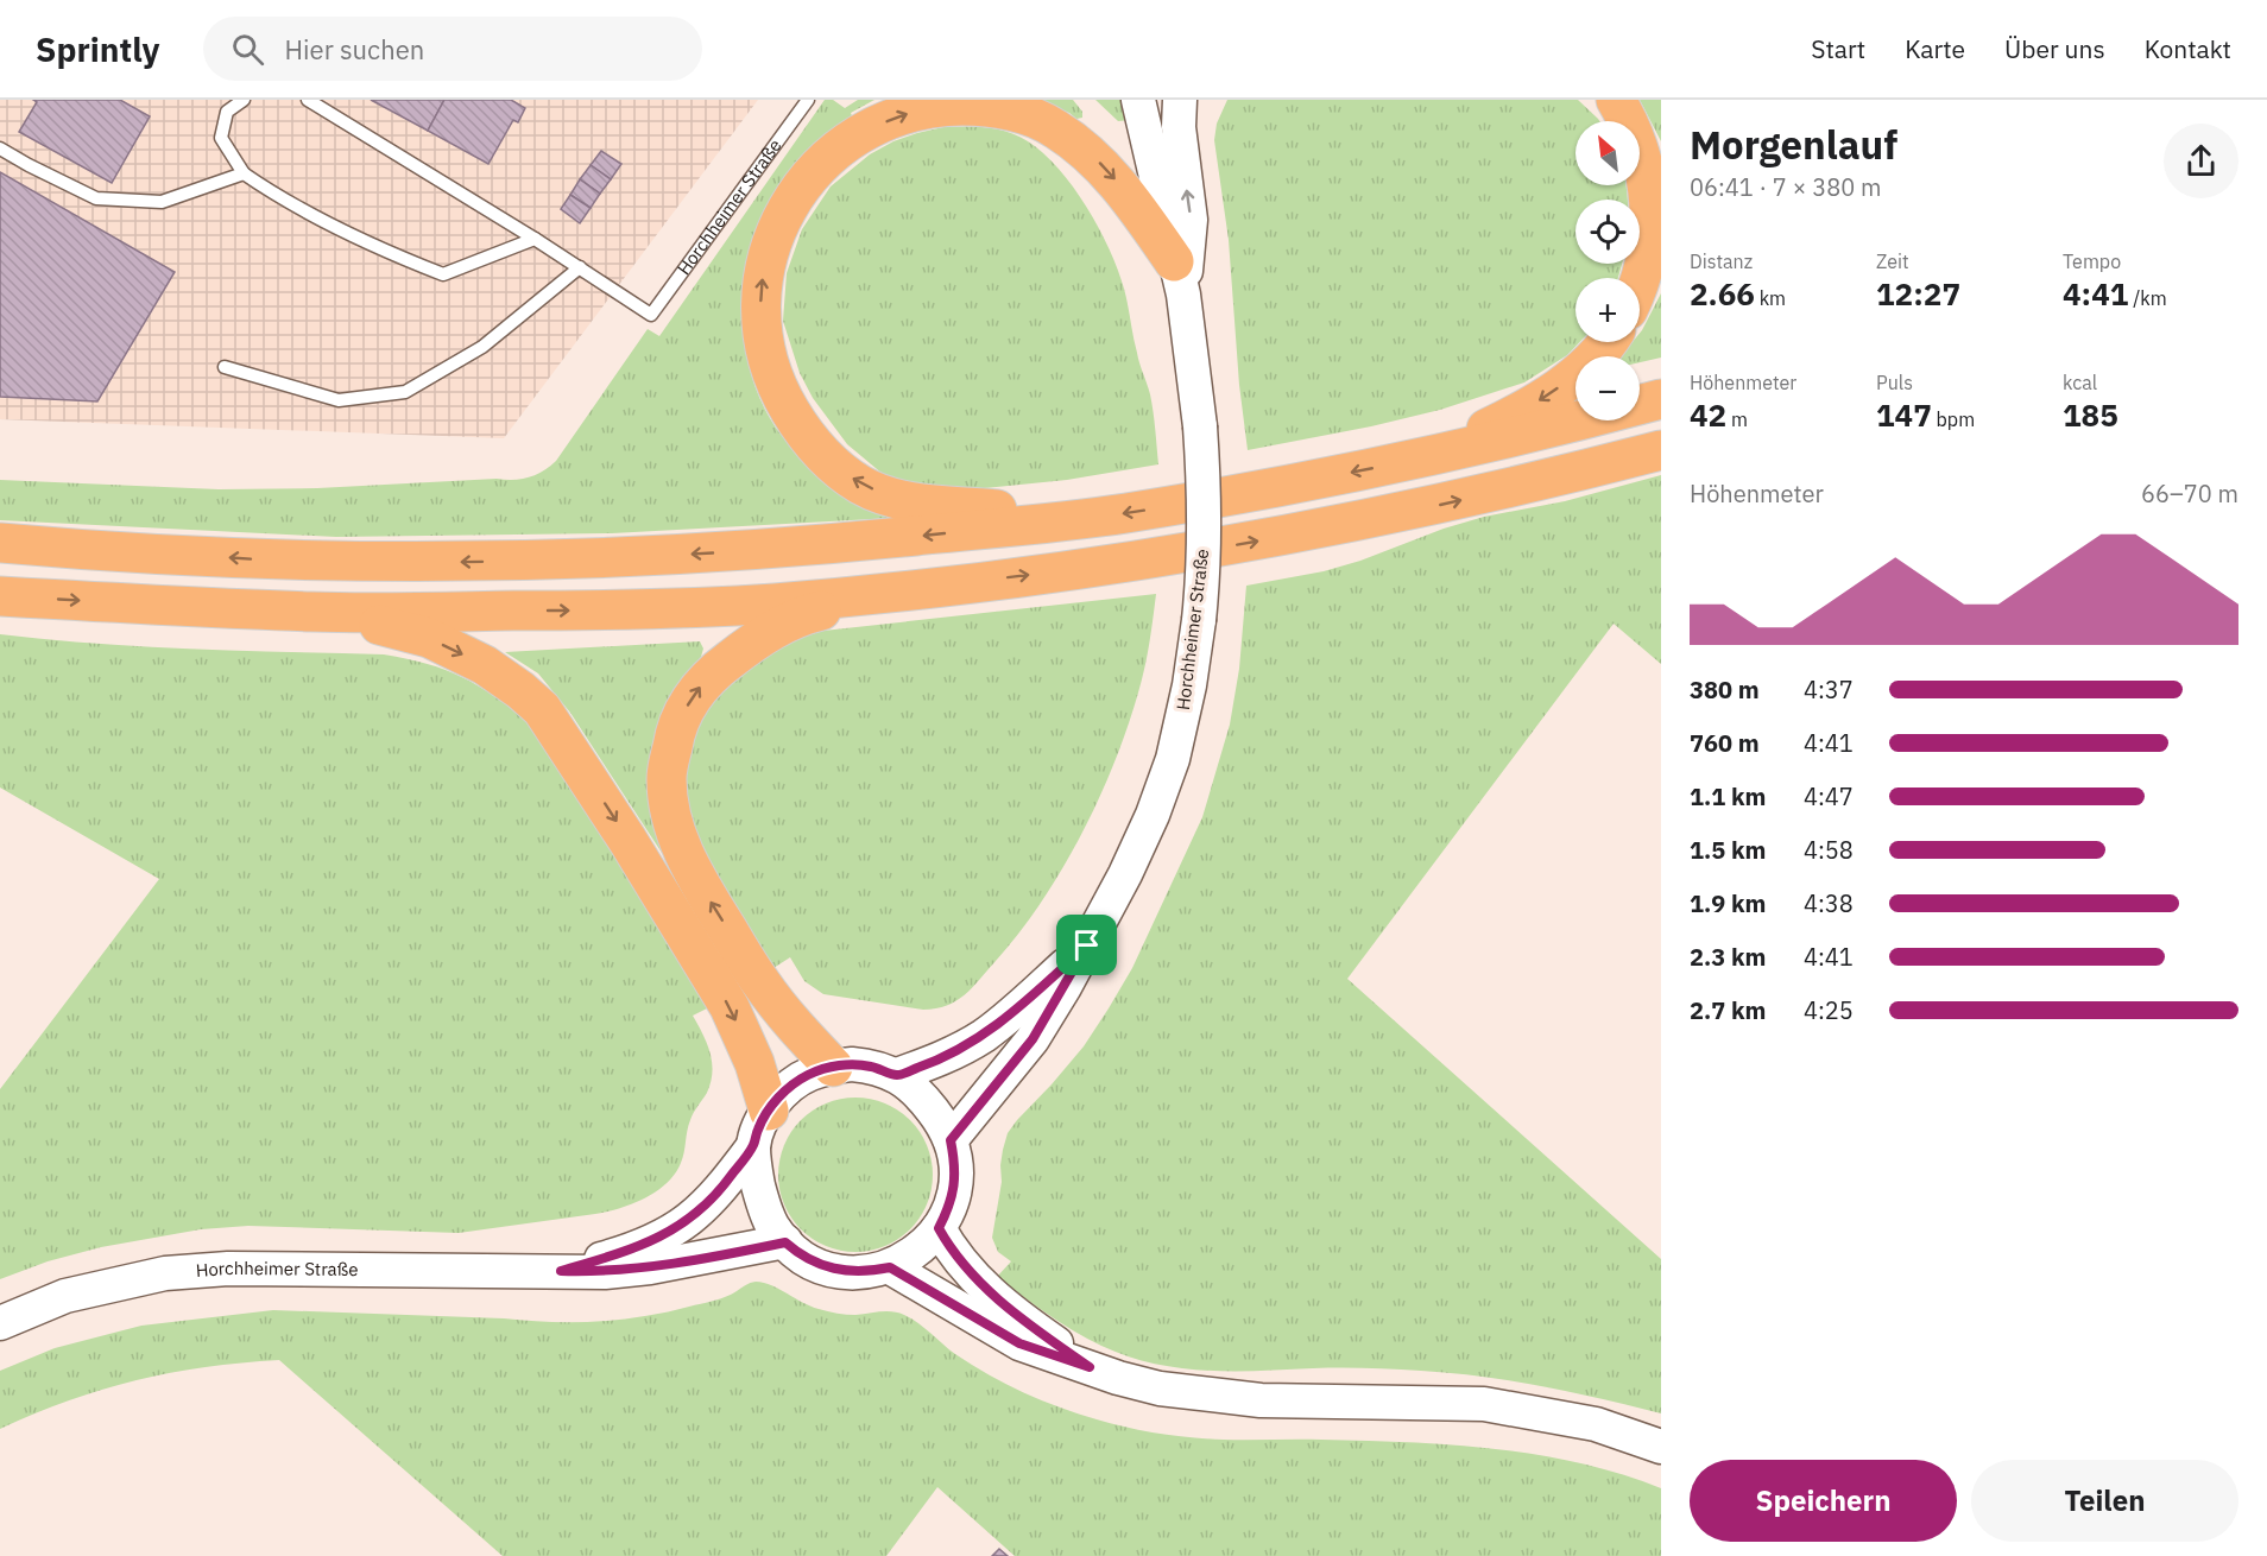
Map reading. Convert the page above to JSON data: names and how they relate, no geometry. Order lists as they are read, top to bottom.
{
  "streets": {
    "main road": ["Horchheimer Straße"]
  },
  "north": "top left",
  "page": {
    "header": "Sprintly",
    "search": "Hier suchen",
    "nav": [
      "Start",
      "Karte",
      "Über uns",
      "Kontakt"
    ],
    "heading": ["Morgenlauf", "06:41 · 7 × 380 m"],
    "map_buttons": ["+", "−"],
    "stats": [
      ["Distanz", "2.66 km"],
      ["Zeit", "12:27"],
      ["Tempo", "4:41 /km"],
      ["Höhenmeter", "42 m"],
      ["Puls", "147 bpm"],
      ["kcal", "185"]
    ],
    "chart": ["Höhenmeter", "66–70 m"],
    "list": [
      {
        "name": "380 m",
        "note": "4:37"
      },
      {
        "name": "760 m",
        "note": "4:41"
      },
      {
        "name": "1.1 km",
        "note": "4:47"
      },
      {
        "name": "1.5 km",
        "note": "4:58"
      },
      {
        "name": "1.9 km",
        "note": "4:38"
      },
      {
        "name": "2.3 km",
        "note": "4:41"
      },
      {
        "name": "2.7 km",
        "note": "4:25"
      }
    ],
    "buttons": ["Speichern", "Teilen"]
  }
}
